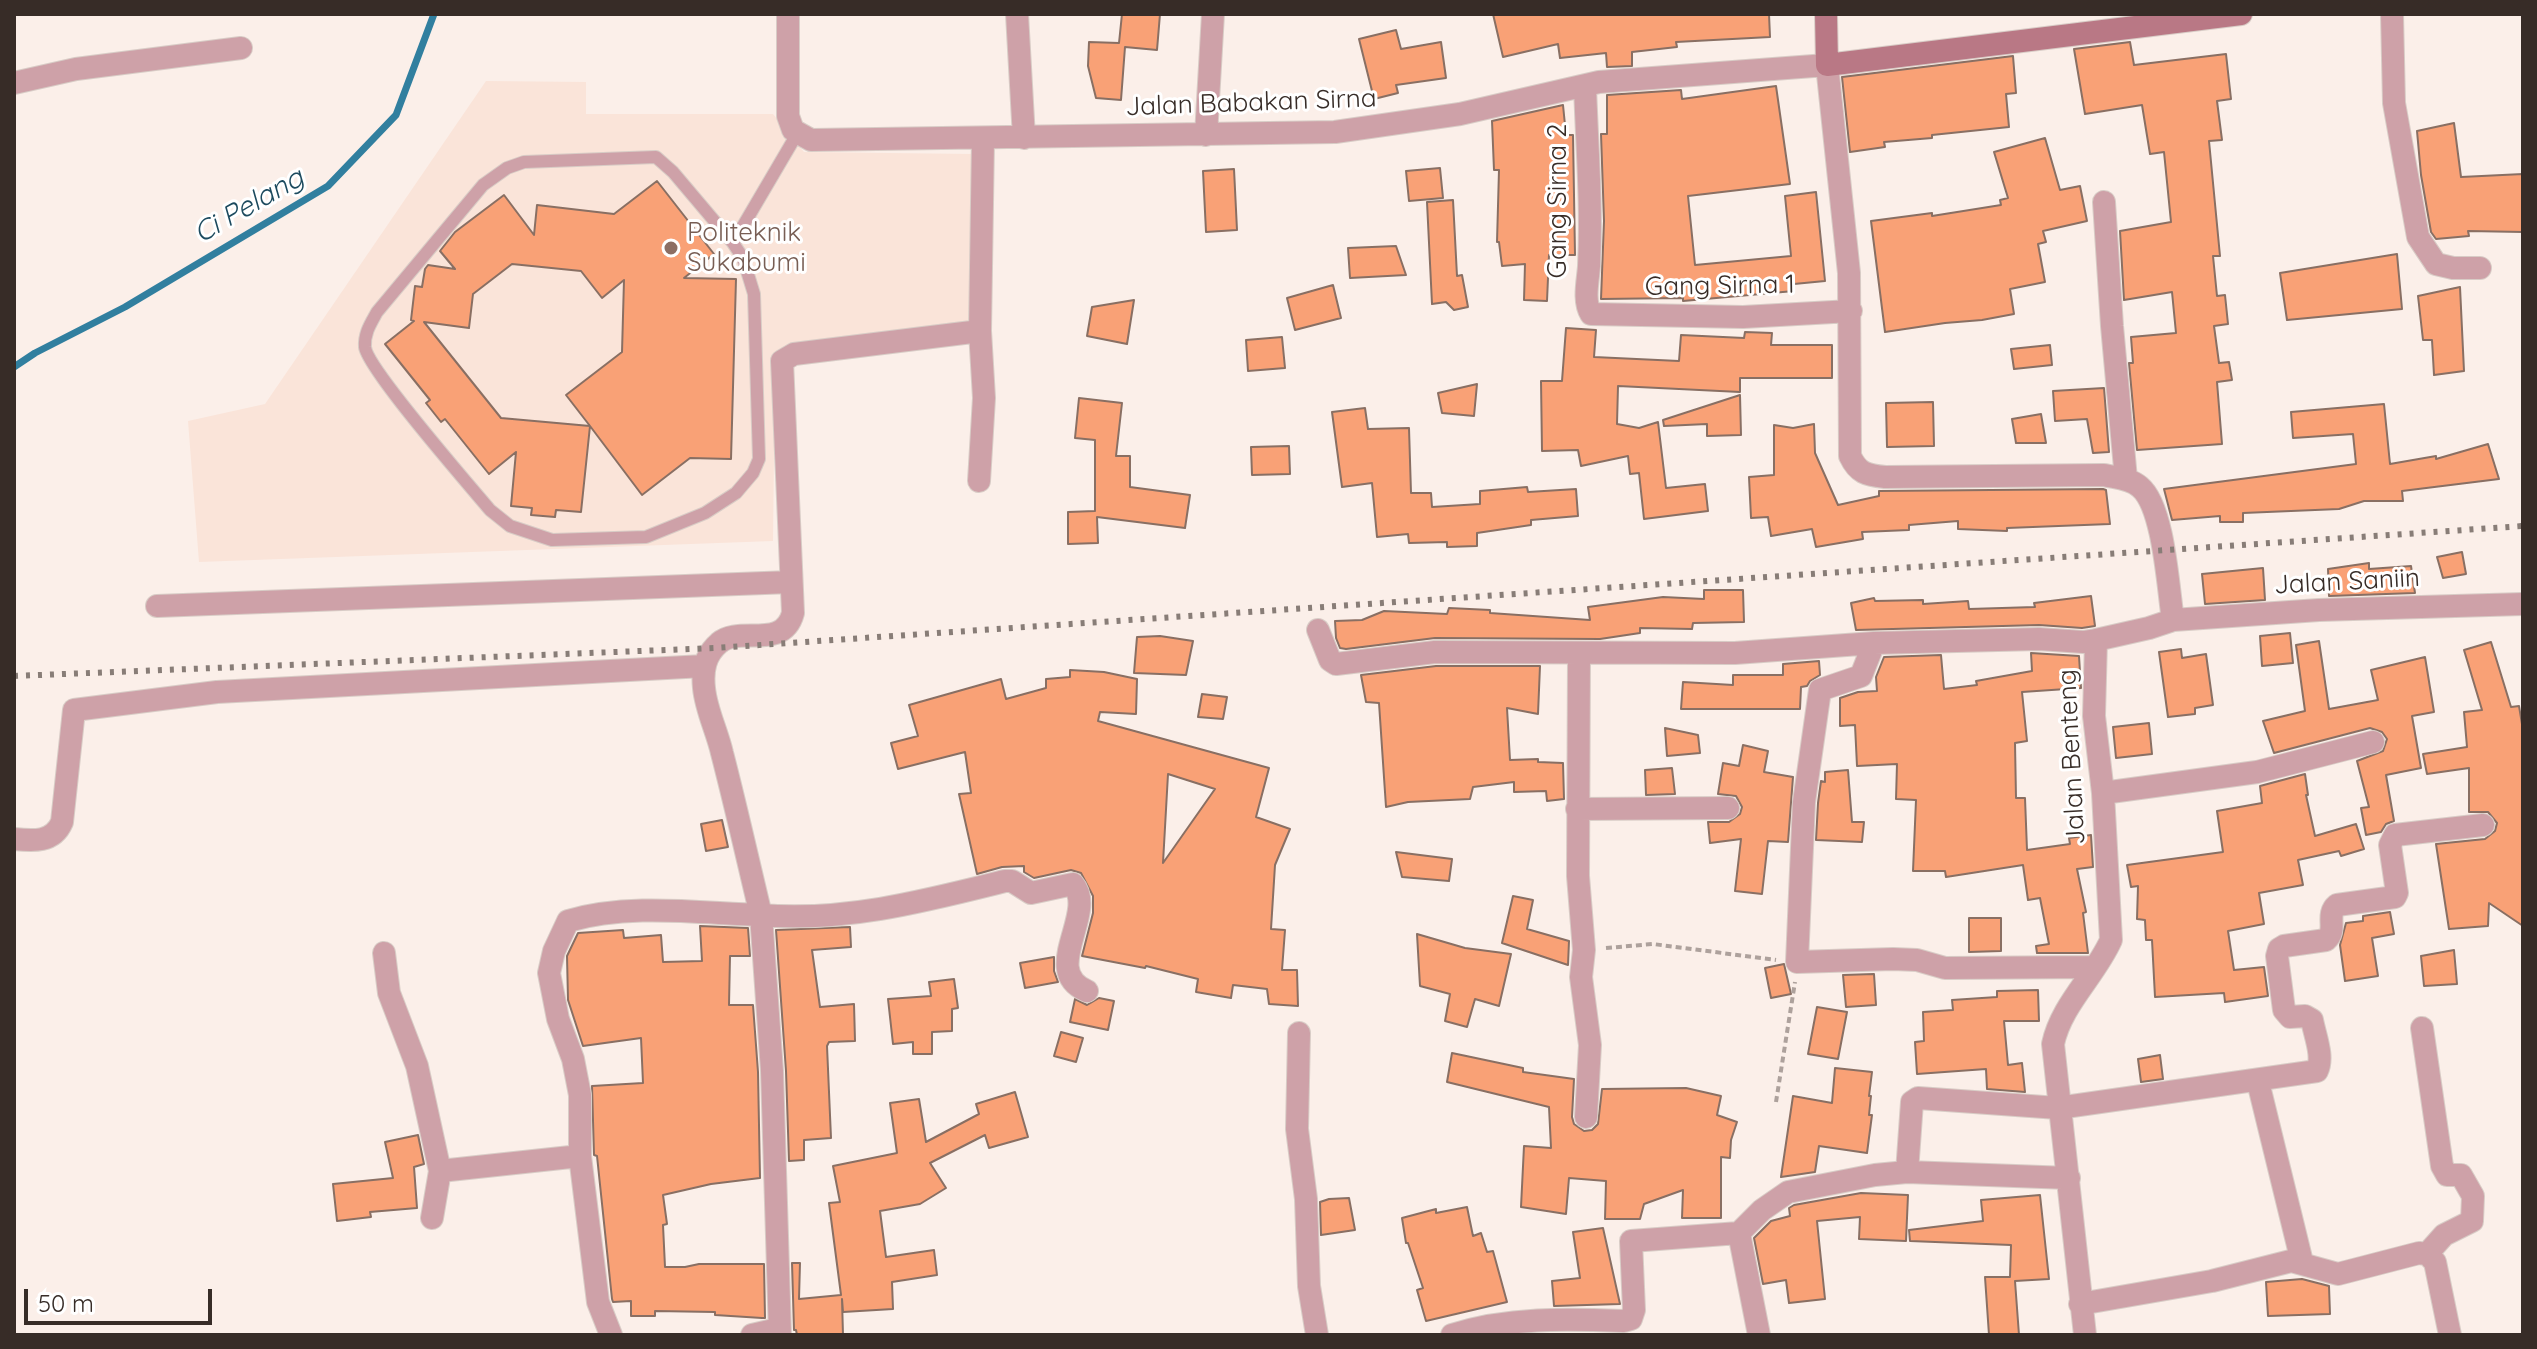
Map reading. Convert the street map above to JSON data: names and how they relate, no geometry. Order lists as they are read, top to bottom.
{
  "streets": {
    "street": [
      "Jalan Babakan Sirna",
      "Gang Sirna 2",
      "Gang Sirna 1",
      "Jalan Saniin",
      "Jalan Benteng"
    ]
  },
  "crossings": [
    ["Jalan Babakan Sirna", "Gang Sirna 2"],
    ["Gang Sirna 2", "Gang Sirna 1"],
    ["Jalan Saniin", "Jalan Benteng"]
  ],
  "water": ["Ci Pelang"],
  "places": ["Politeknik Sukabumi"],
  "scale_bar": "50 m"
}
